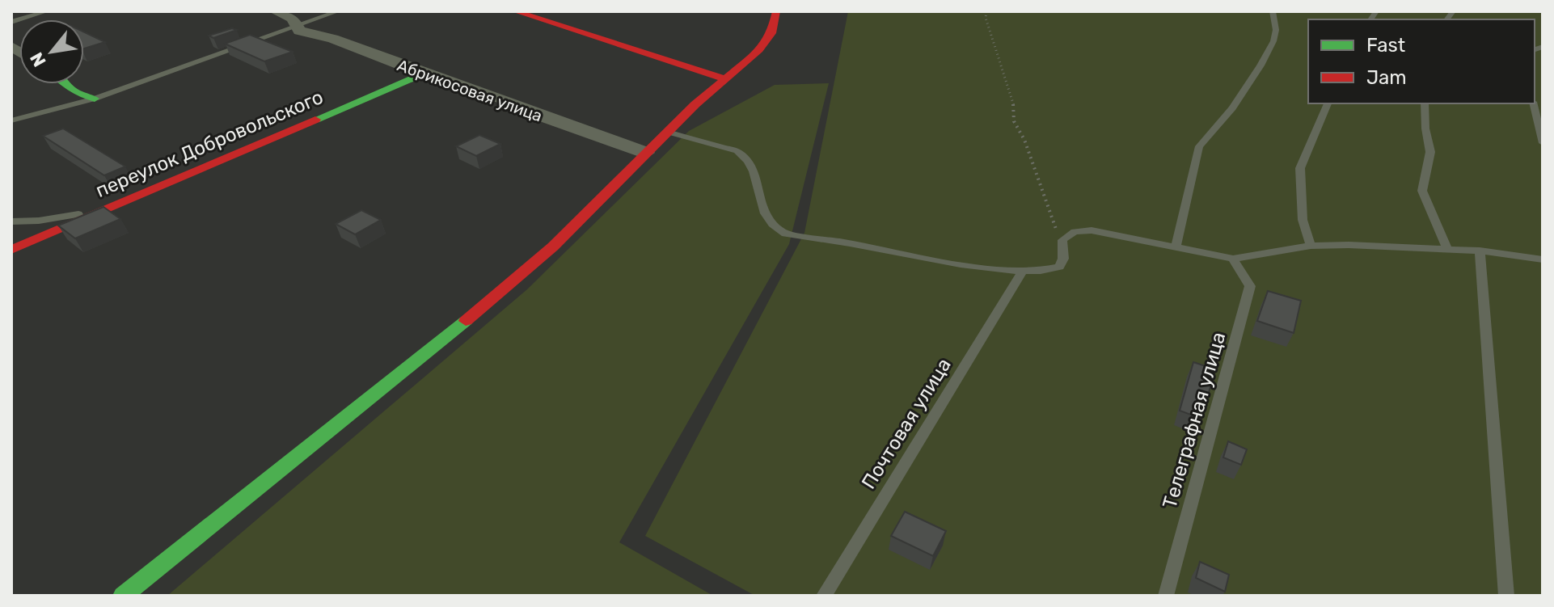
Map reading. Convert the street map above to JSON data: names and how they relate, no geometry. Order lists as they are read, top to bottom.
{
  "streets": {
    "street": ["Абрикосовая улица", "переулок Добровольского"],
    "lane": ["Телеграфная улица", "Почтовая улица"]
  },
  "crossings": [
    ["Абрикосовая улица", "переулок Добровольского"]
  ],
  "legend": ["Fast", "Jam"],
  "north": "bottom left"
}
